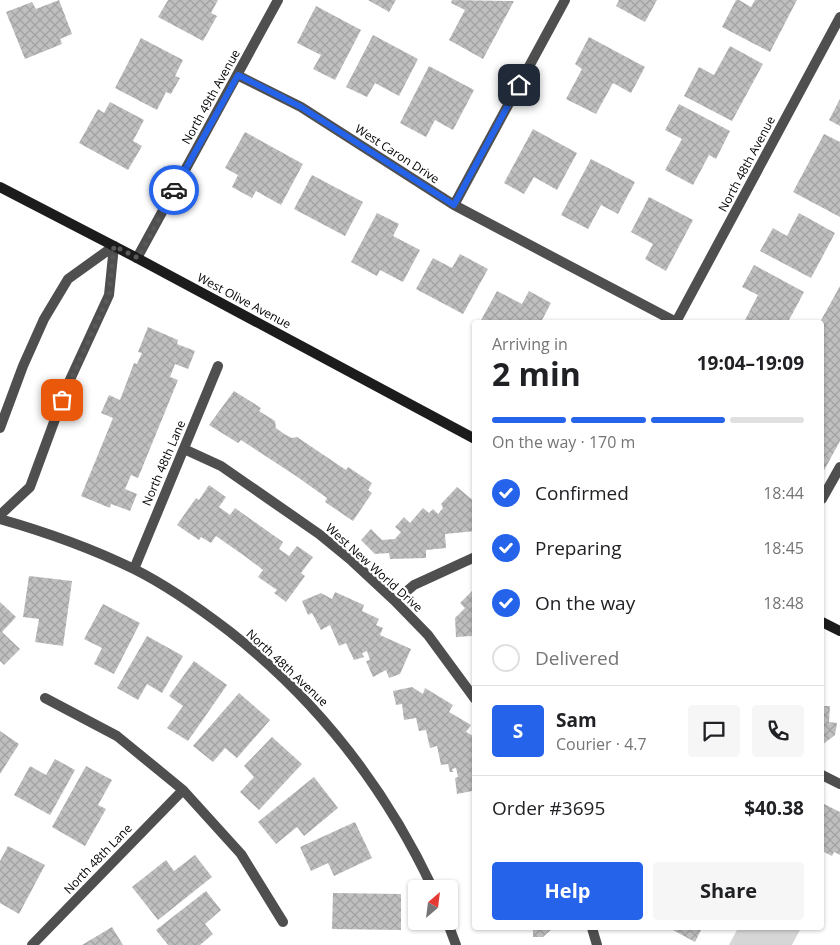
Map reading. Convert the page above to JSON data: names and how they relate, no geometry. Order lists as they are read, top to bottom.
{
  "streets": {
    "main road": ["West Olive Avenue"],
    "street": [
      "North 49th Avenue",
      "West Caron Drive",
      "North 48th Avenue",
      "North 48th Lane",
      "West New World Drive"
    ]
  },
  "crossings": [
    ["North 49th Avenue", "West Caron Drive"],
    ["North 49th Avenue", "West Olive Avenue"],
    ["North 48th Avenue", "North 48th Lane"],
    ["North 48th Lane", "West New World Drive"]
  ],
  "north": "top right",
  "page": {
    "heading": ["2 min", "Arriving in", "19:04–19:09"],
    "panel": [
      "Sam",
      "Courier · 4.7",
      "Order #3695",
      "$40.38"
    ],
    "bar": "On the way · 170 m",
    "list": [
      ["Confirmed", "18:44"],
      ["Preparing", "18:45"],
      ["On the way", "18:48"],
      "Delivered"
    ],
    "round": "S",
    "buttons": ["Help", "Share"]
  }
}
